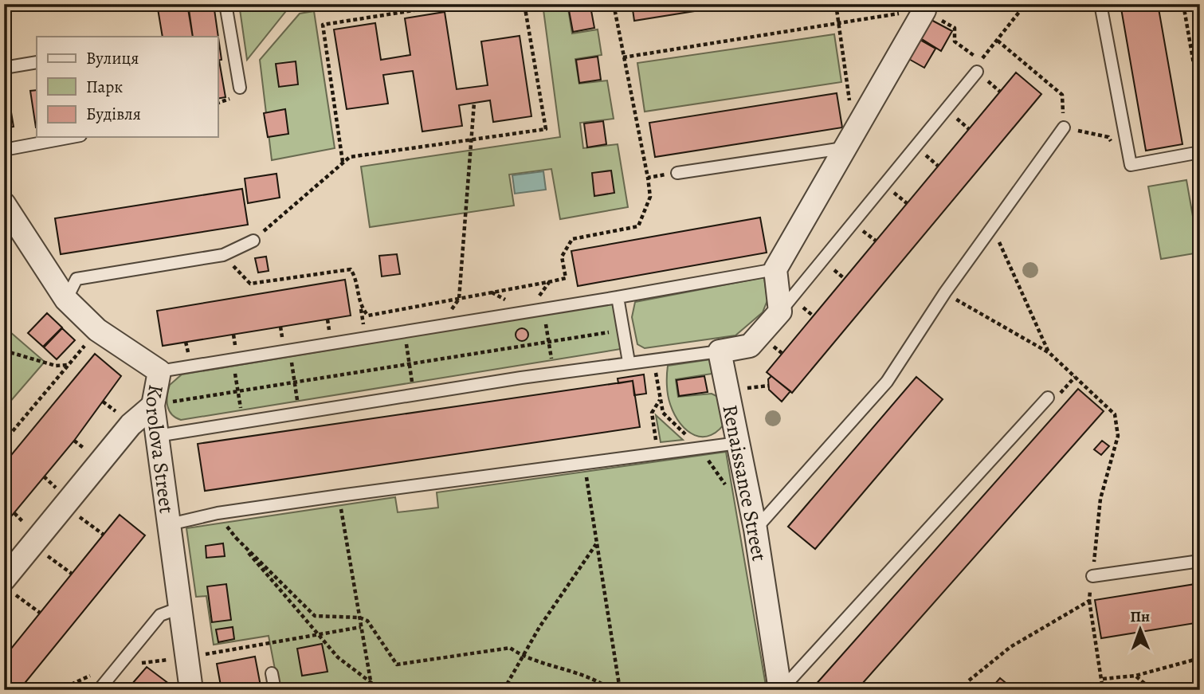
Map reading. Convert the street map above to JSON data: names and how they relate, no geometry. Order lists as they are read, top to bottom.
{
  "streets": {
    "street": ["Korolova Street", "Renaissance Street"]
  },
  "legend": ["Вулиця", "Парк", "Будівля"],
  "north": "top"
}
